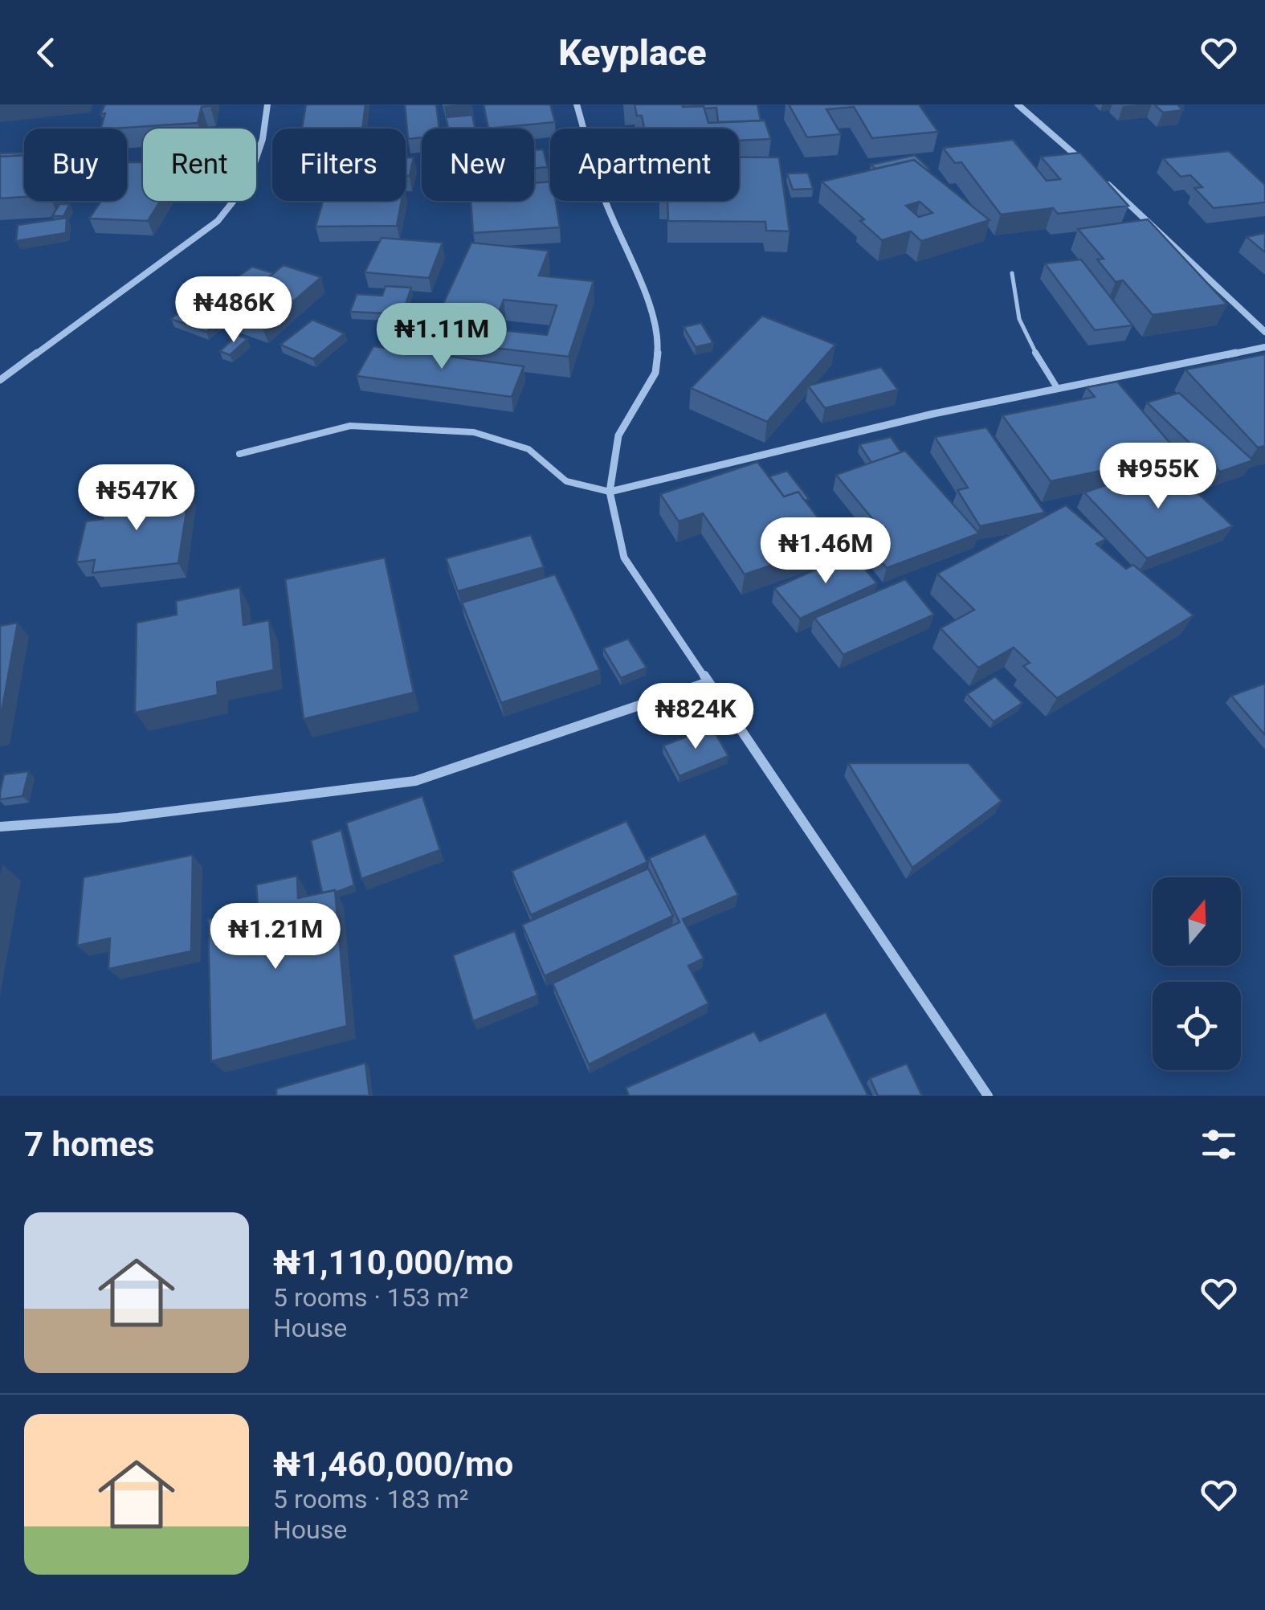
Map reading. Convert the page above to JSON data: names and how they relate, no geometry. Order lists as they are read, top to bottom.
{
  "north": "top",
  "page": {
    "header": "Keyplace",
    "chip": [
      "Buy",
      "Rent",
      "Filters",
      "New",
      "Apartment"
    ],
    "price": [
      "₦486K",
      "₦1.11M",
      "₦955K",
      "₦547K",
      "₦1.46M",
      "₦824K",
      "₦1.21M"
    ],
    "heading": "7 homes",
    "list": [
      {
        "name": "₦1,110,000/mo",
        "note": "5 rooms · 153 m² · House"
      },
      {
        "name": "₦1,460,000/mo",
        "note": "5 rooms · 183 m² · House"
      }
    ]
  }
}
